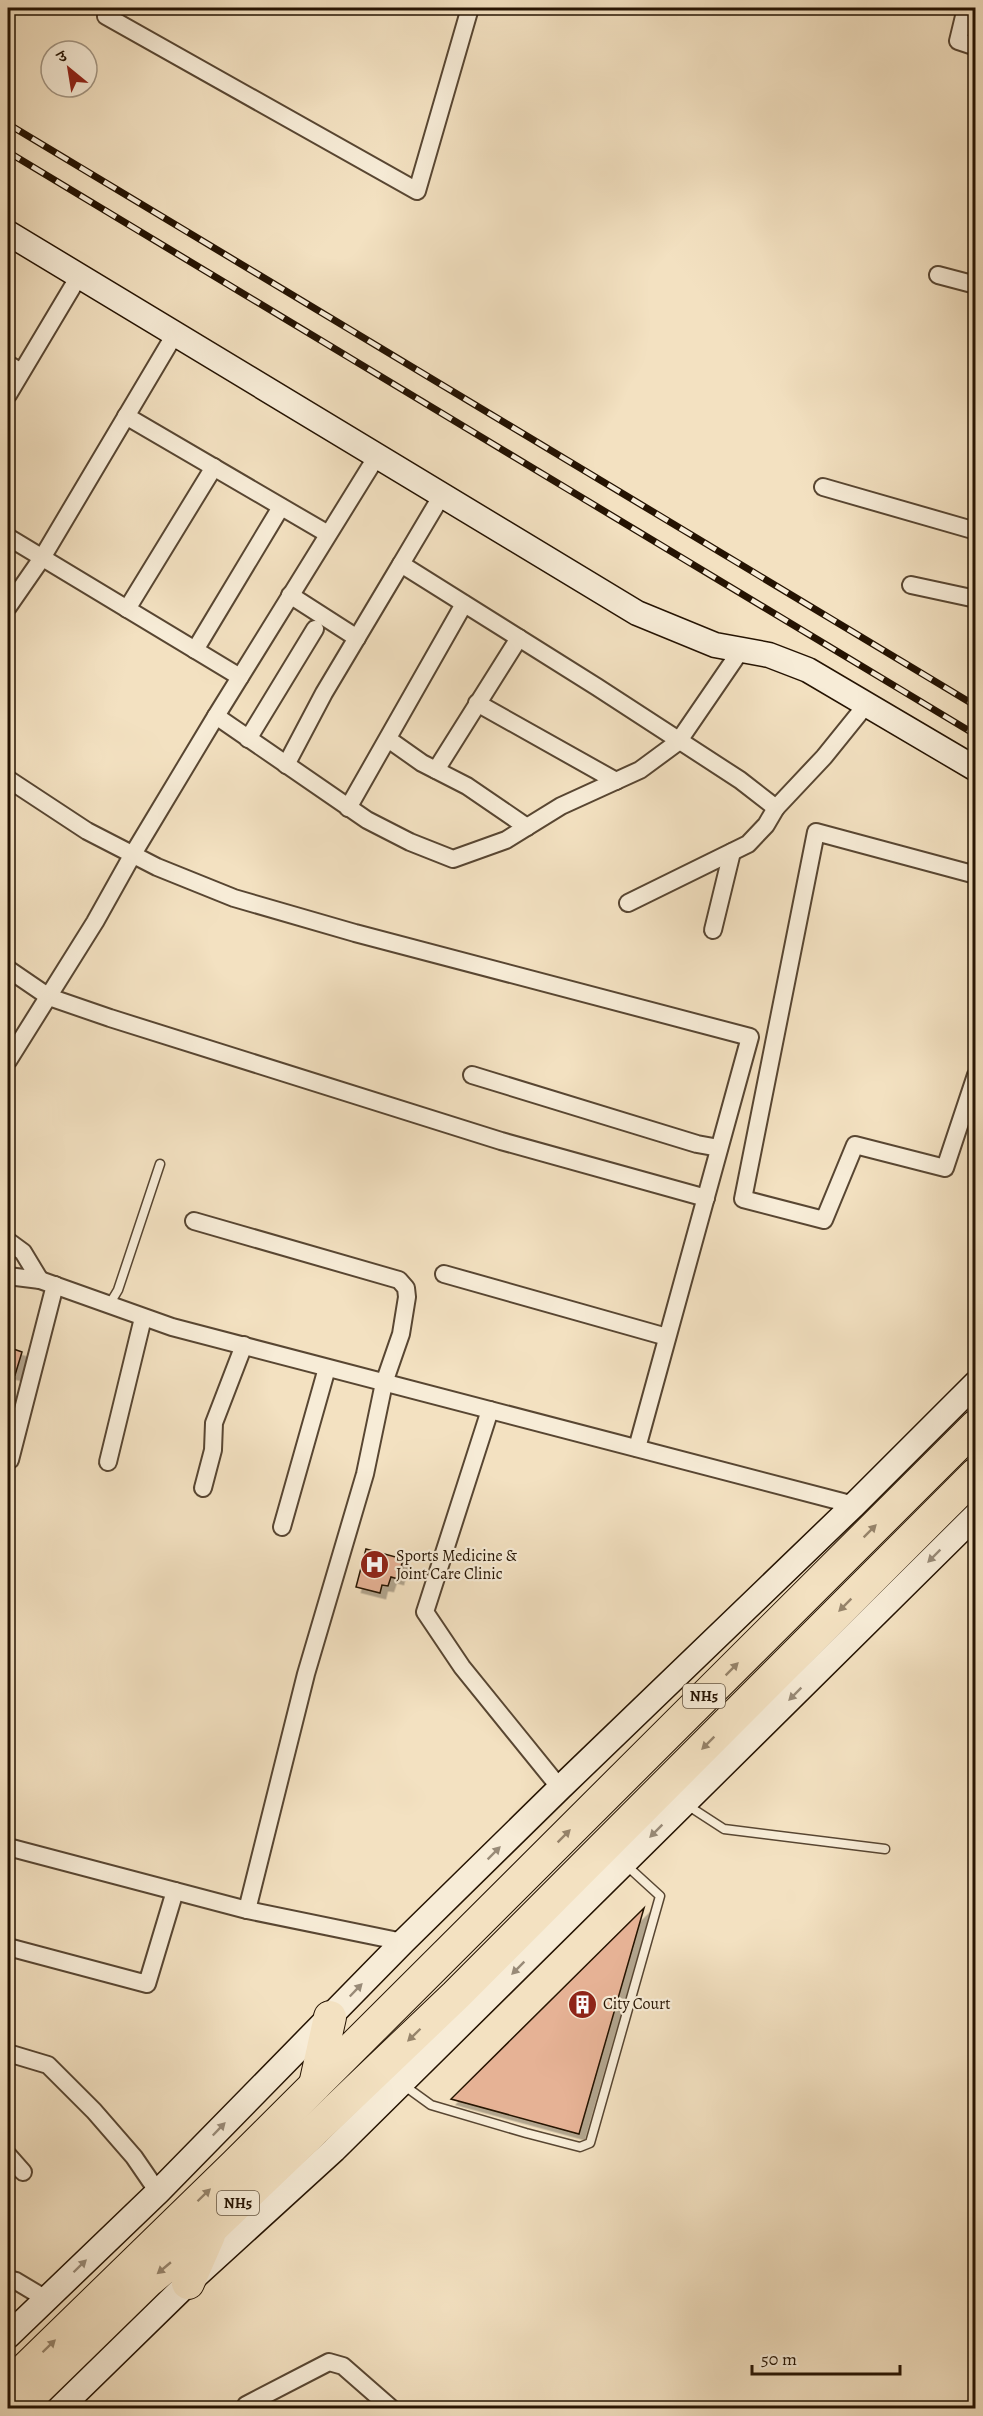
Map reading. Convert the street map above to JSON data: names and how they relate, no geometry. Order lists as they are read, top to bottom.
{
  "streets": {
    "highway": ["NH5"]
  },
  "places": {
    "hospital": ["Sports Medicine & Joint Care Clinic"],
    "building": ["City Court"]
  },
  "scale_bar": "50 m",
  "north": "top left"
}
